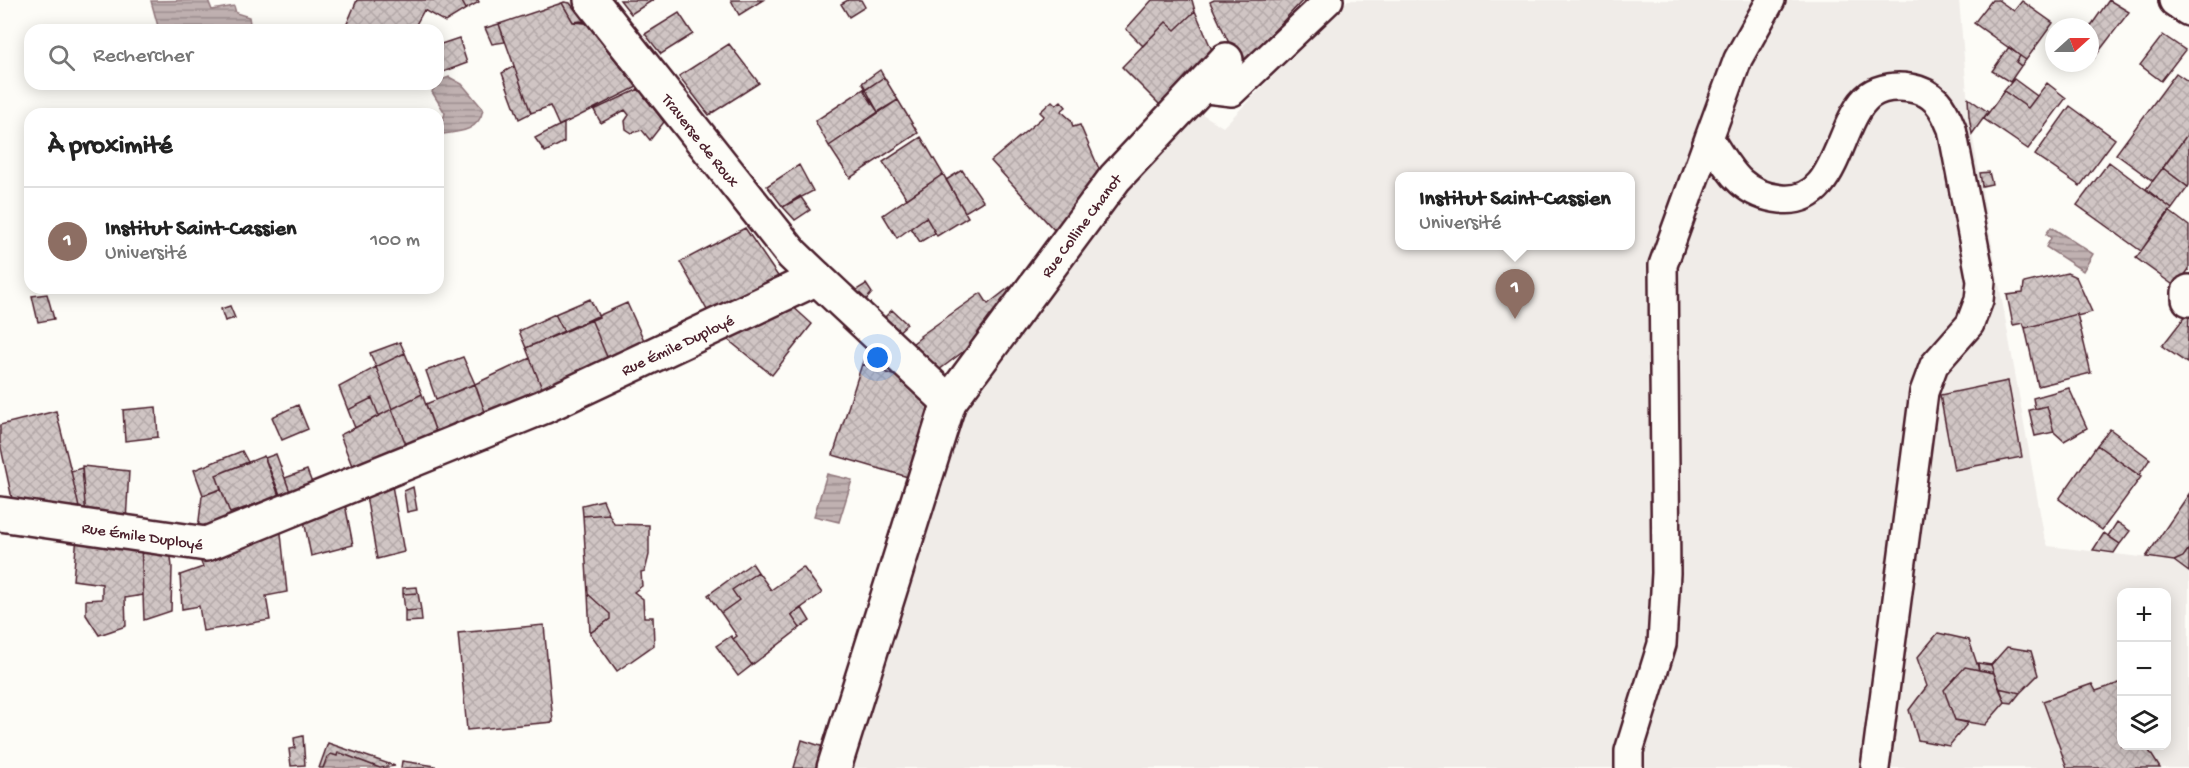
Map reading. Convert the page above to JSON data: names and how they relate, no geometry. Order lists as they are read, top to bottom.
{
  "streets": {
    "street": ["Traverse de Roux", "Rue Colline Chanot", "Rue Émile Duployé"]
  },
  "crossings": [
    ["Traverse de Roux", "Rue Émile Duployé"]
  ],
  "north": "right",
  "page": {
    "search": "Rechercher",
    "heading": "À proximité",
    "popup": ["Institut Saint-Cassien", "Université"],
    "list": [
      {
        "mark": "1",
        "name": "Institut Saint-Cassien",
        "note": "Université",
        "value": "100 m"
      }
    ],
    "pins": "1",
    "map_buttons": ["+", "−"]
  }
}
